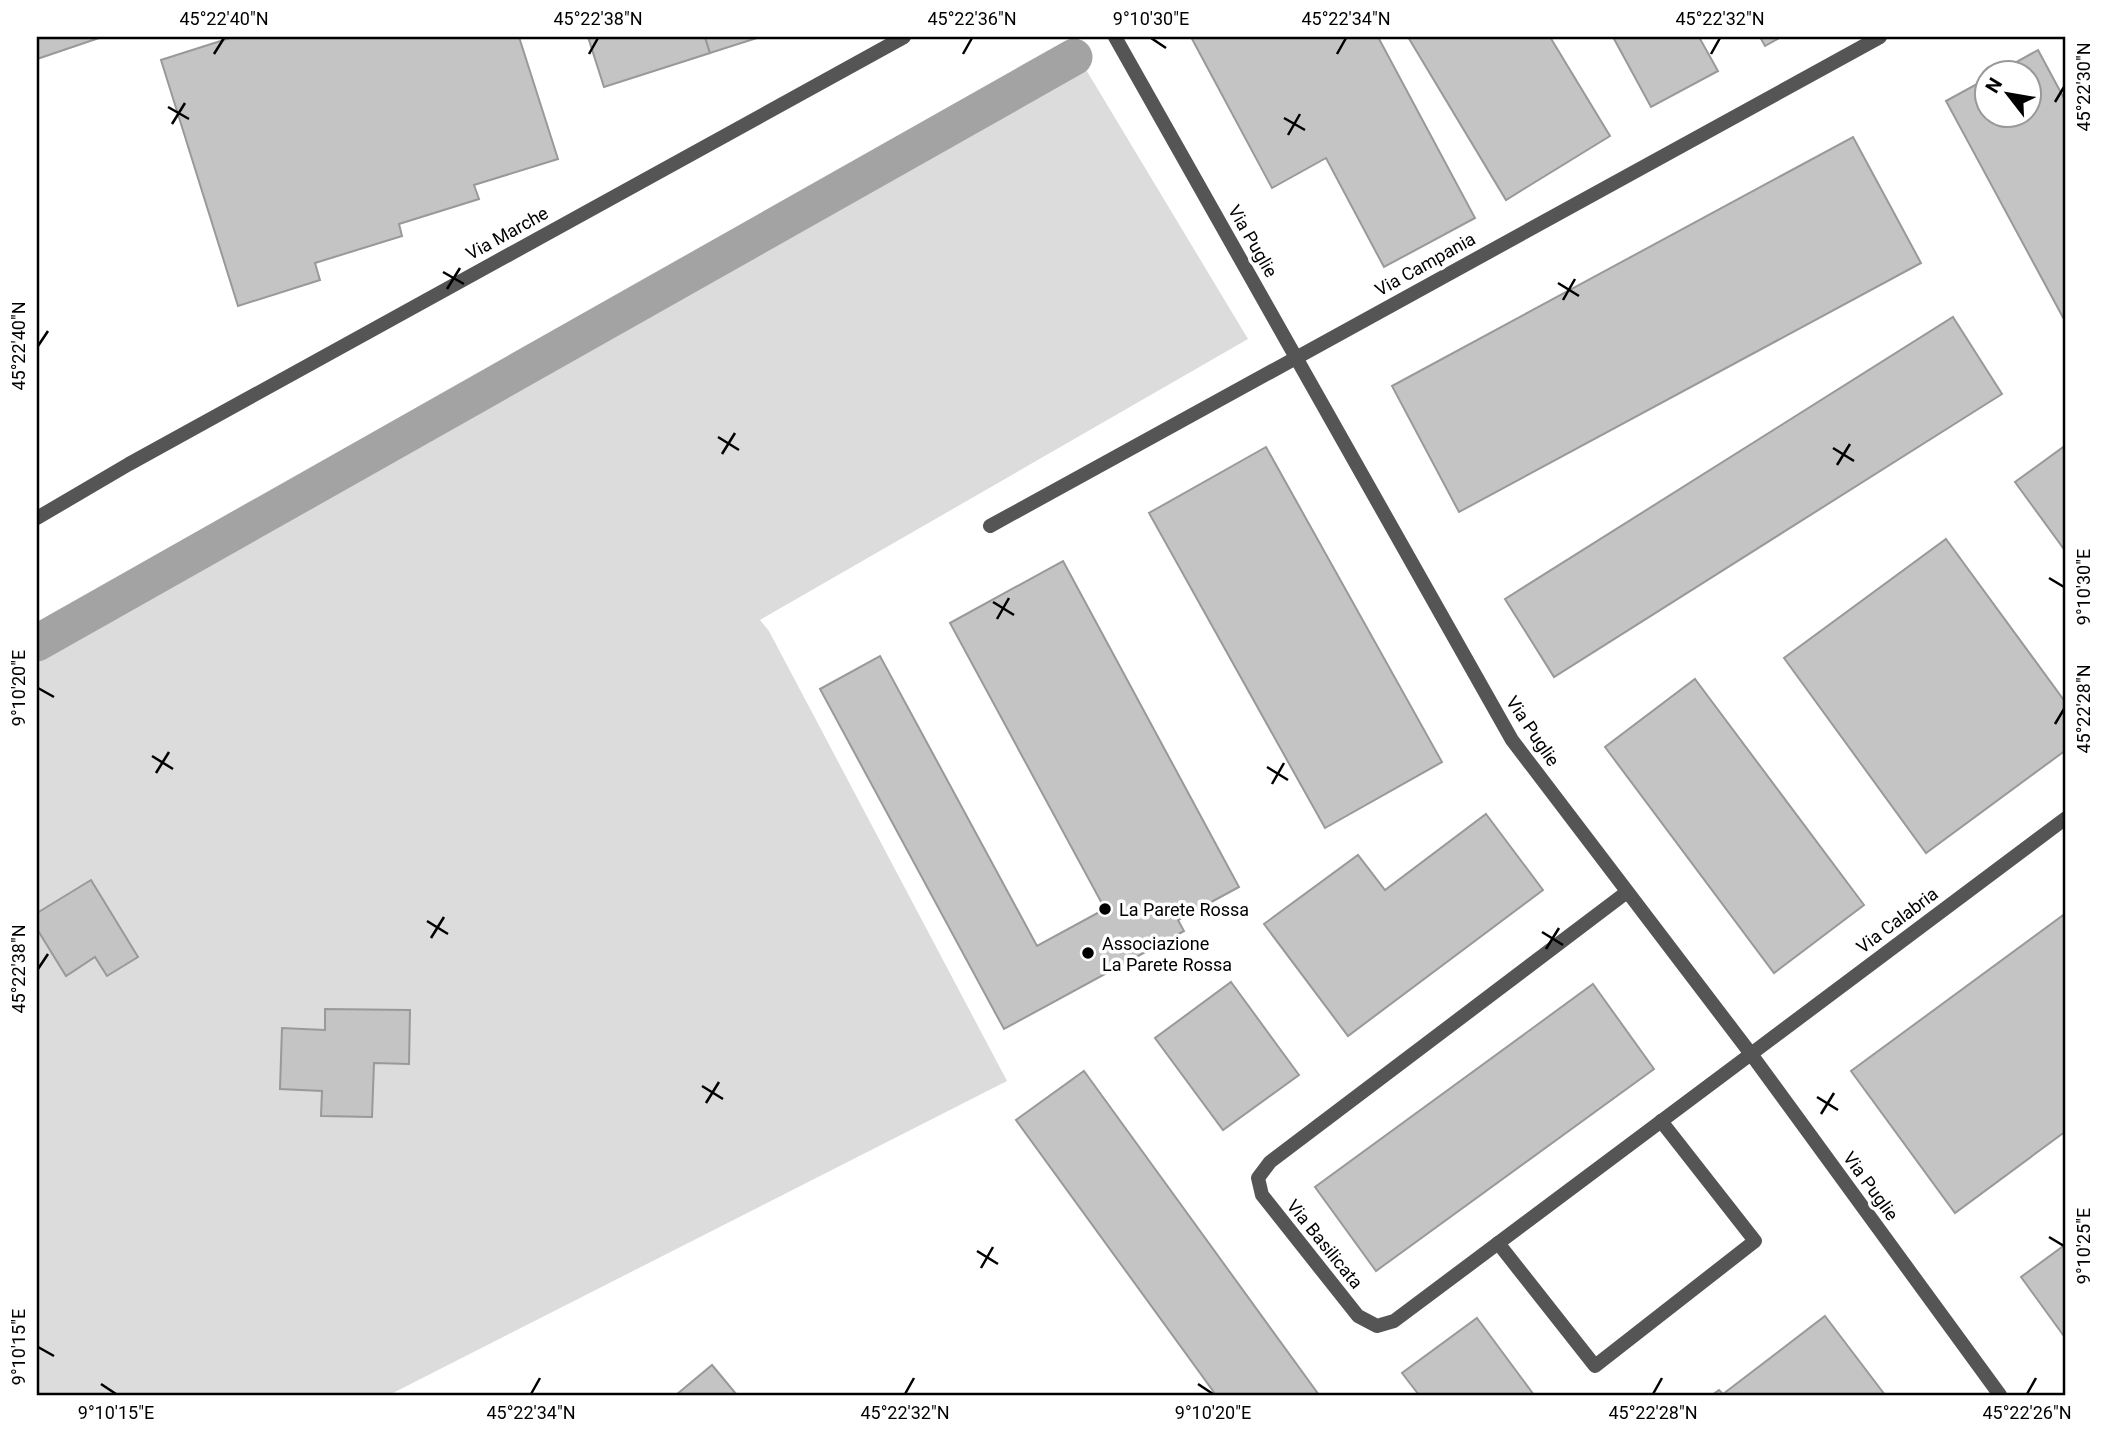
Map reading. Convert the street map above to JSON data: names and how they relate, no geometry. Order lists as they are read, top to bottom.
{
  "streets": {
    "street": [
      "Via Marche",
      "Via Puglie",
      "Via Campania",
      "Via Calabria",
      "Via Basilicata"
    ]
  },
  "crossings": [
    ["Via Puglie", "Via Campania"],
    ["Via Puglie", "Via Calabria"],
    ["Via Puglie", "Via Basilicata"],
    ["Via Calabria", "Via Basilicata"]
  ],
  "places": ["La Parete Rossa", "Associazione La Parete Rossa"],
  "north": "top left",
  "coordinates": [
    "45°22'40\"N",
    "45°22'38\"N",
    "45°22'36\"N",
    "9°10'30\"E",
    "45°22'34\"N",
    "45°22'32\"N",
    "45°22'30\"N",
    "9°10'20\"E",
    "45°22'28\"N",
    "9°10'25\"E",
    "9°10'15\"E",
    "45°22'26\"N"
  ]
}
